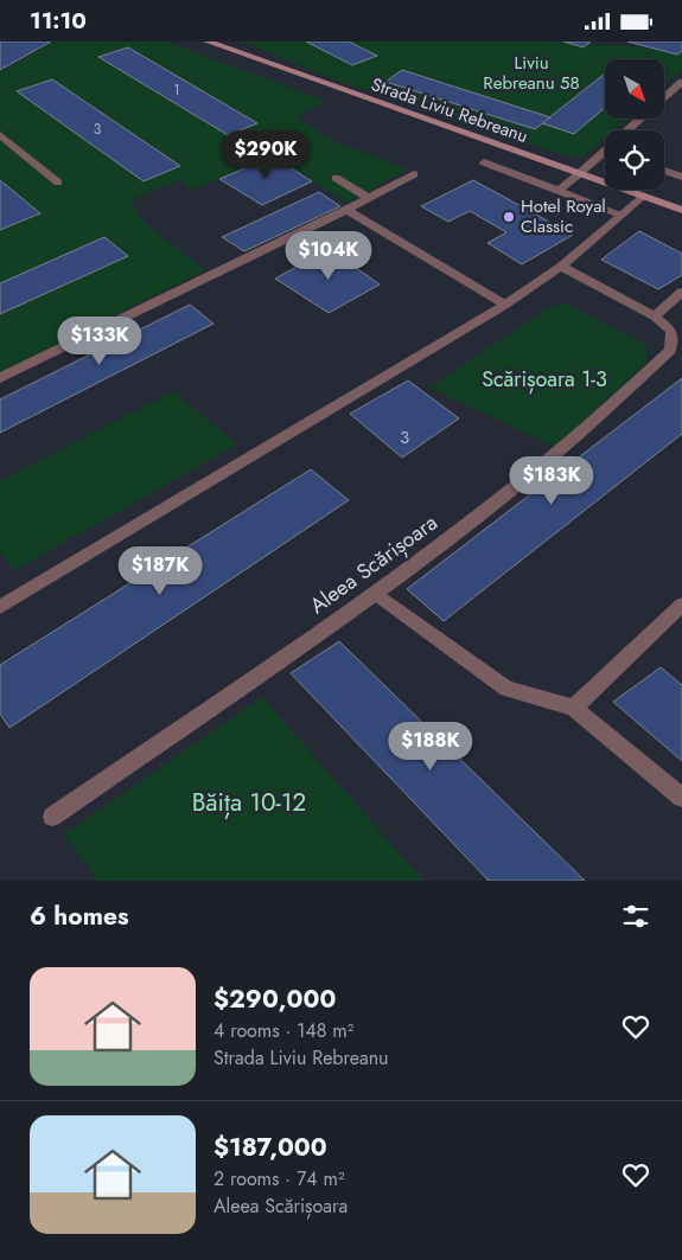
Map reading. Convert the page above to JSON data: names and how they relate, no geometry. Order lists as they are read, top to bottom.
{
  "streets": {
    "street": ["Strada Liviu Rebreanu", "Aleea Scărișoara"]
  },
  "parks": ["Liviu Rebreanu 58", "Scărișoara 1-3", "Băița 10-12"],
  "places": ["Hotel Royal Classic"],
  "house_numbers": ["1", "3", "3"],
  "north": "bottom right",
  "page": {
    "status": "11:10",
    "price": [
      "$290K",
      "$104K",
      "$133K",
      "$183K",
      "$187K",
      "$188K"
    ],
    "heading": "6 homes",
    "list": [
      {
        "name": "$290,000",
        "note": "4 rooms · 148 m² · Strada Liviu Rebreanu"
      },
      {
        "name": "$187,000",
        "note": "2 rooms · 74 m² · Aleea Scărișoara"
      }
    ]
  }
}
